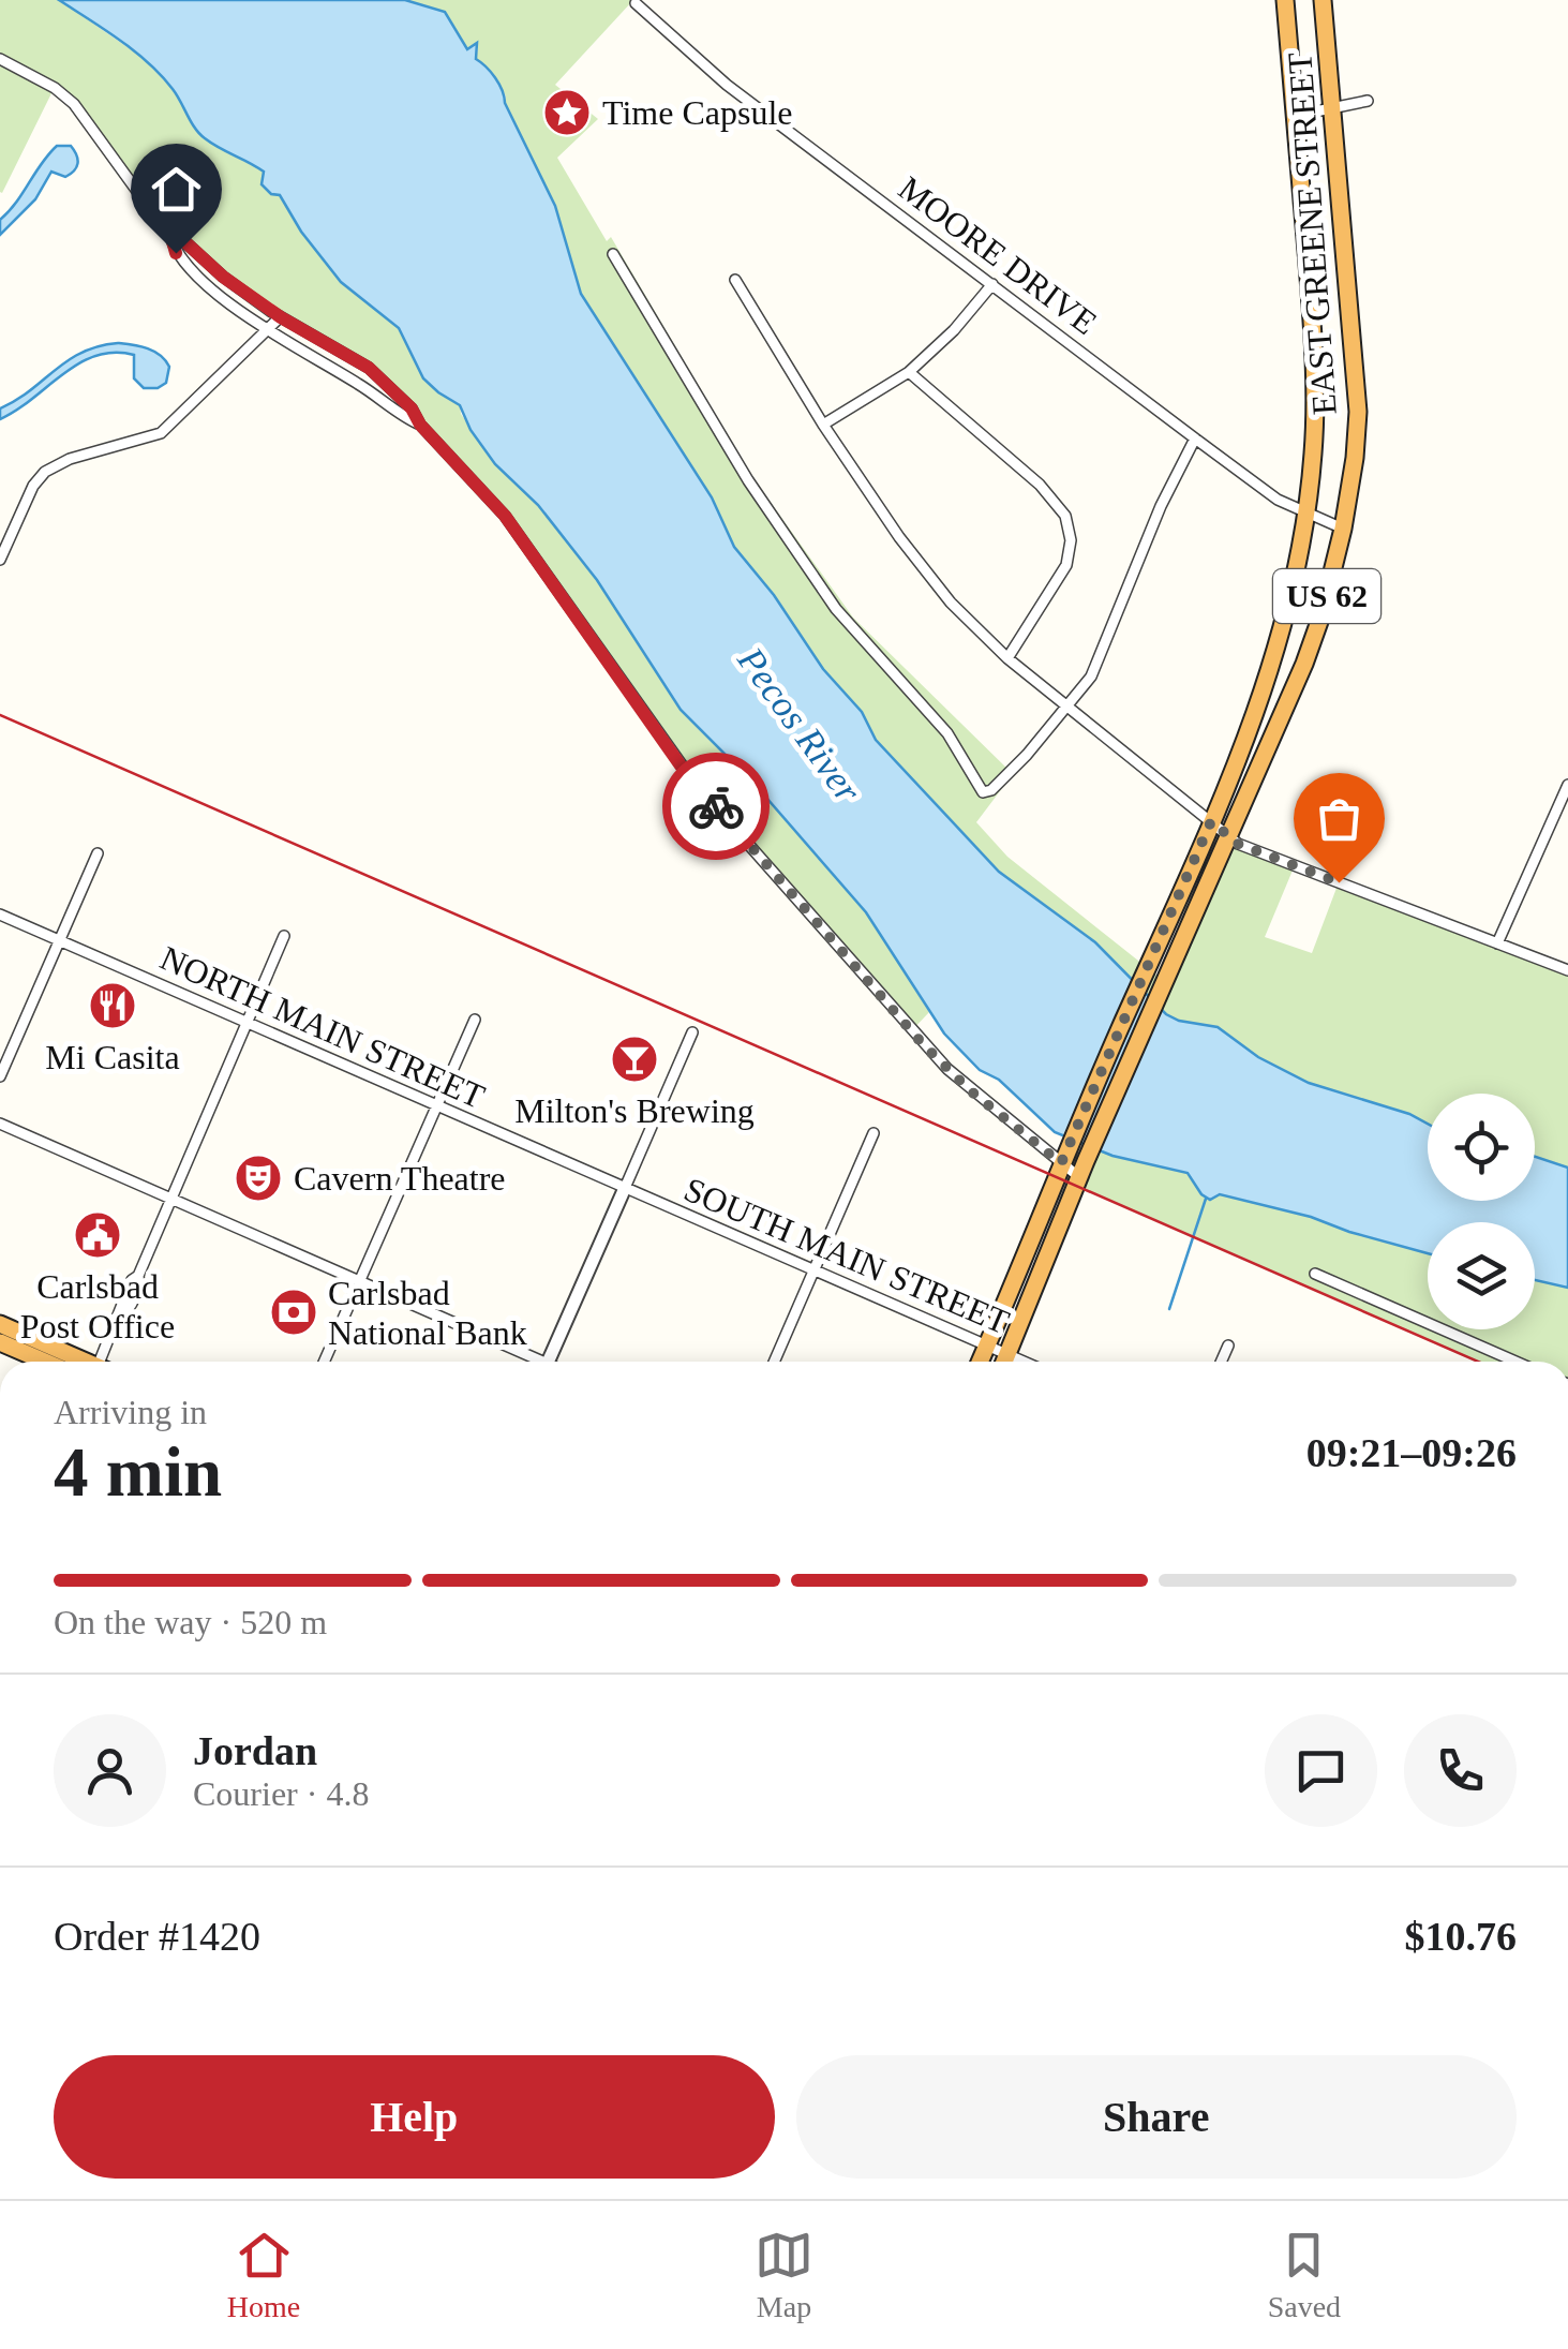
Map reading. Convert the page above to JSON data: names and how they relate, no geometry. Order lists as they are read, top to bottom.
{
  "streets": {
    "highway": ["EAST GREENE STREET", "US 62"],
    "street": ["MOORE DRIVE", "NORTH MAIN STREET", "SOUTH MAIN STREET"]
  },
  "crossings": [
    ["EAST GREENE STREET", "MOORE DRIVE"],
    ["EAST GREENE STREET", "US 62"],
    ["EAST GREENE STREET", "SOUTH MAIN STREET"],
    ["US 62", "SOUTH MAIN STREET"],
    ["NORTH MAIN STREET", "SOUTH MAIN STREET"]
  ],
  "water": ["Pecos River"],
  "places": {
    "place": ["Time Capsule"],
    "restaurant": ["Mi Casita"],
    "bar": ["Milton's Brewing"],
    "theatre": ["Cavern Theatre"],
    "public building": ["Carlsbad Post Office"],
    "bank": ["Carlsbad National Bank"]
  },
  "page": {
    "heading": ["4 min", "Arriving in", "09:21–09:26"],
    "panel": [
      "Jordan",
      "Courier · 4.8",
      "Order #1420",
      "$10.76"
    ],
    "bar": "On the way · 520 m",
    "buttons": ["Help", "Share"],
    "tabs": ["Home", "Map", "Saved"]
  }
}
